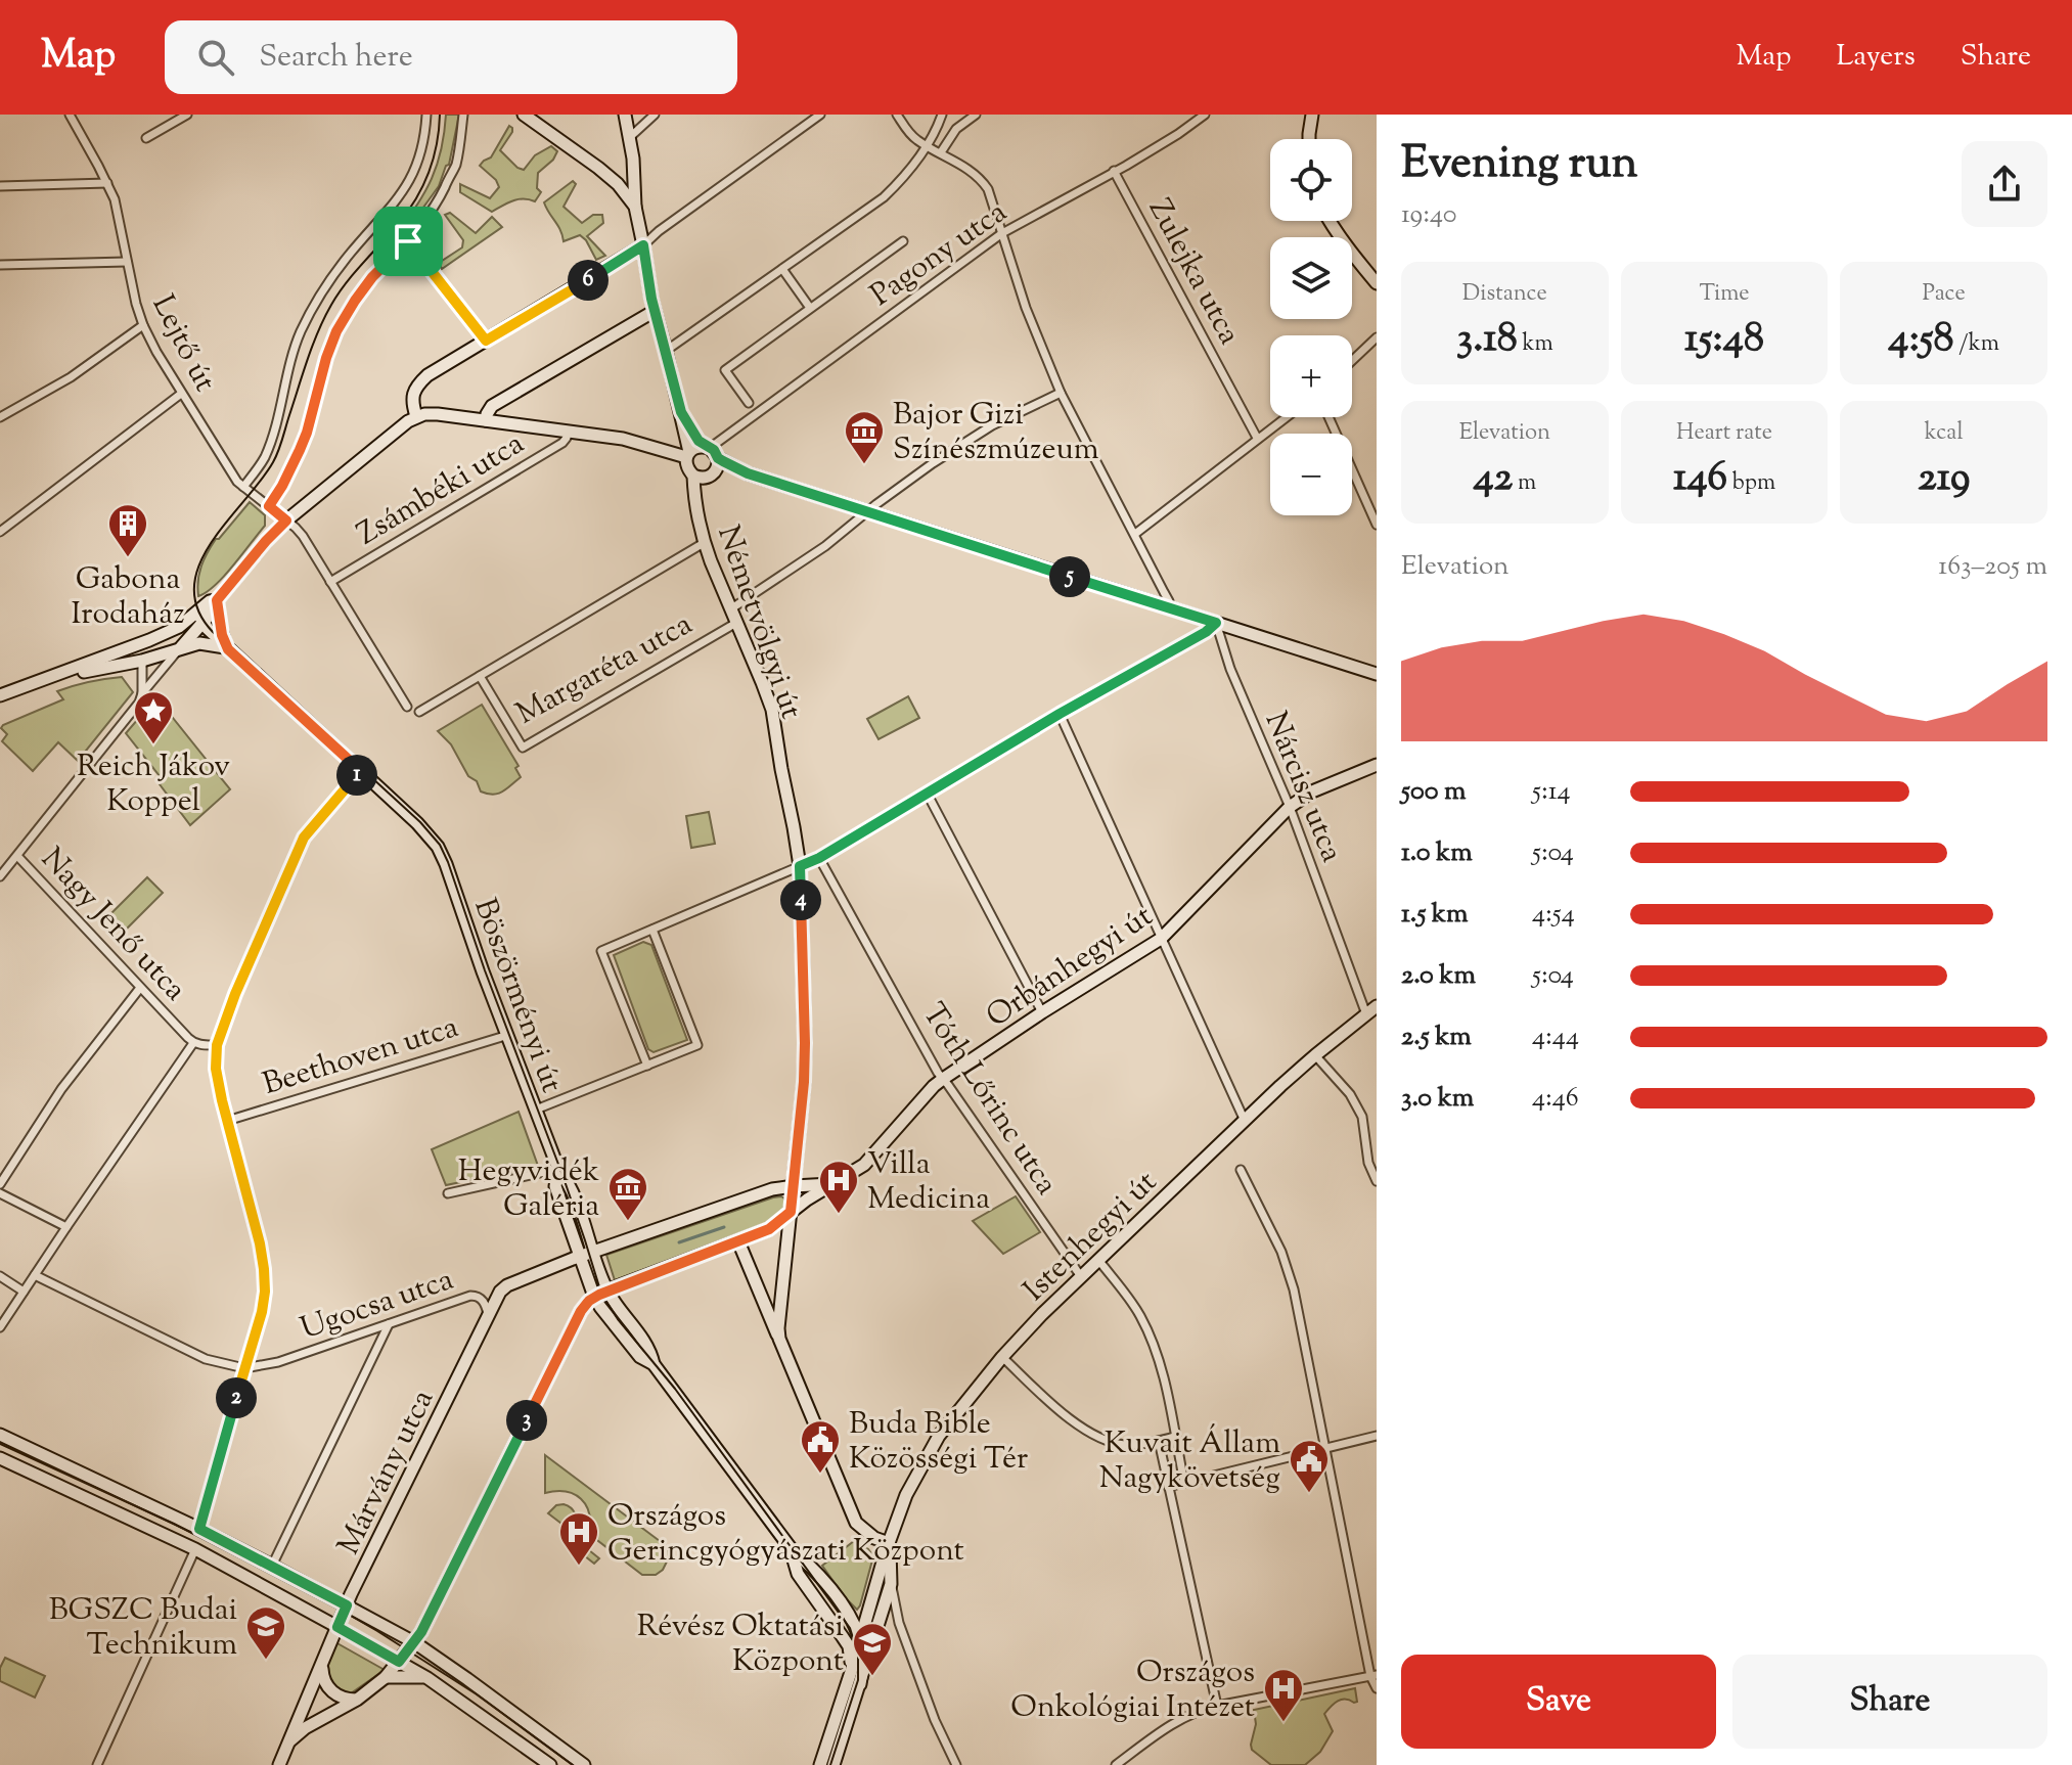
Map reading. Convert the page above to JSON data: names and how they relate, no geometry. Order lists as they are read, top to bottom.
{
  "streets": {
    "street": [
      "Pagony utca",
      "Zulejka utca",
      "Lejtő út",
      "Zsámbéki utca",
      "Németvölgyi út",
      "Margaréta utca",
      "Nárcisz utca",
      "Nagy Jenő utca",
      "Orbánhegyi út",
      "Böszörményi út",
      "Beethoven utca",
      "Tóth Lőrinc utca",
      "Istenhegyi út",
      "Ugocsa utca",
      "Márvány utca"
    ]
  },
  "crossings": [
    ["Pagony utca", "Zulejka utca"],
    ["Pagony utca", "Németvölgyi út"],
    ["Lejtő út", "Zsámbéki utca"],
    ["Németvölgyi út", "Margaréta utca"],
    ["Németvölgyi út", "Orbánhegyi út"],
    ["Németvölgyi út", "Istenhegyi út"],
    ["Németvölgyi út", "Ugocsa utca"],
    ["Nárcisz utca", "Orbánhegyi út"],
    ["Nárcisz utca", "Istenhegyi út"],
    ["Orbánhegyi út", "Böszörményi út"],
    ["Orbánhegyi út", "Tóth Lőrinc utca"],
    ["Orbánhegyi út", "Ugocsa utca"],
    ["Böszörményi út", "Beethoven utca"],
    ["Böszörményi út", "Istenhegyi út"],
    ["Böszörményi út", "Ugocsa utca"],
    ["Tóth Lőrinc utca", "Istenhegyi út"],
    ["Ugocsa utca", "Márvány utca"]
  ],
  "places": {
    "museum": ["Bajor Gizi Színészmúzeum", "Hegyvidék Galéria"],
    "building": ["Gabona Irodaház"],
    "place": ["Reich Jákov Koppel"],
    "hospital": ["Villa Medicina", "Országos Gerincgyógyászati Központ", "Országos Onkológiai Intézet"],
    "public building": ["Buda Bible Közösségi Tér", "Kuvait Állam Nagykövetség"],
    "school or university": ["BGSZC Budai Technikum", "Révész Oktatási Központ"]
  },
  "page": {
    "header": "Map",
    "search": "Search here",
    "nav": ["Map", "Layers", "Share"],
    "heading": ["Evening run", "19:40"],
    "map_buttons": ["+", "−"],
    "stats": [
      ["Distance", "3.18 km"],
      ["Time", "15:48"],
      ["Pace", "4:58 /km"],
      ["Elevation", "42 m"],
      ["Heart rate", "146 bpm"],
      ["kcal", "219"]
    ],
    "pins": [
      "6",
      "5",
      "1",
      "4",
      "2",
      "3"
    ],
    "chart": ["Elevation", "163–205 m"],
    "list": [
      {
        "name": "500 m",
        "note": "5:14"
      },
      {
        "name": "1.0 km",
        "note": "5:04"
      },
      {
        "name": "1.5 km",
        "note": "4:54"
      },
      {
        "name": "2.0 km",
        "note": "5:04"
      },
      {
        "name": "2.5 km",
        "note": "4:44"
      },
      {
        "name": "3.0 km",
        "note": "4:46"
      }
    ],
    "buttons": ["Save", "Share"]
  }
}
